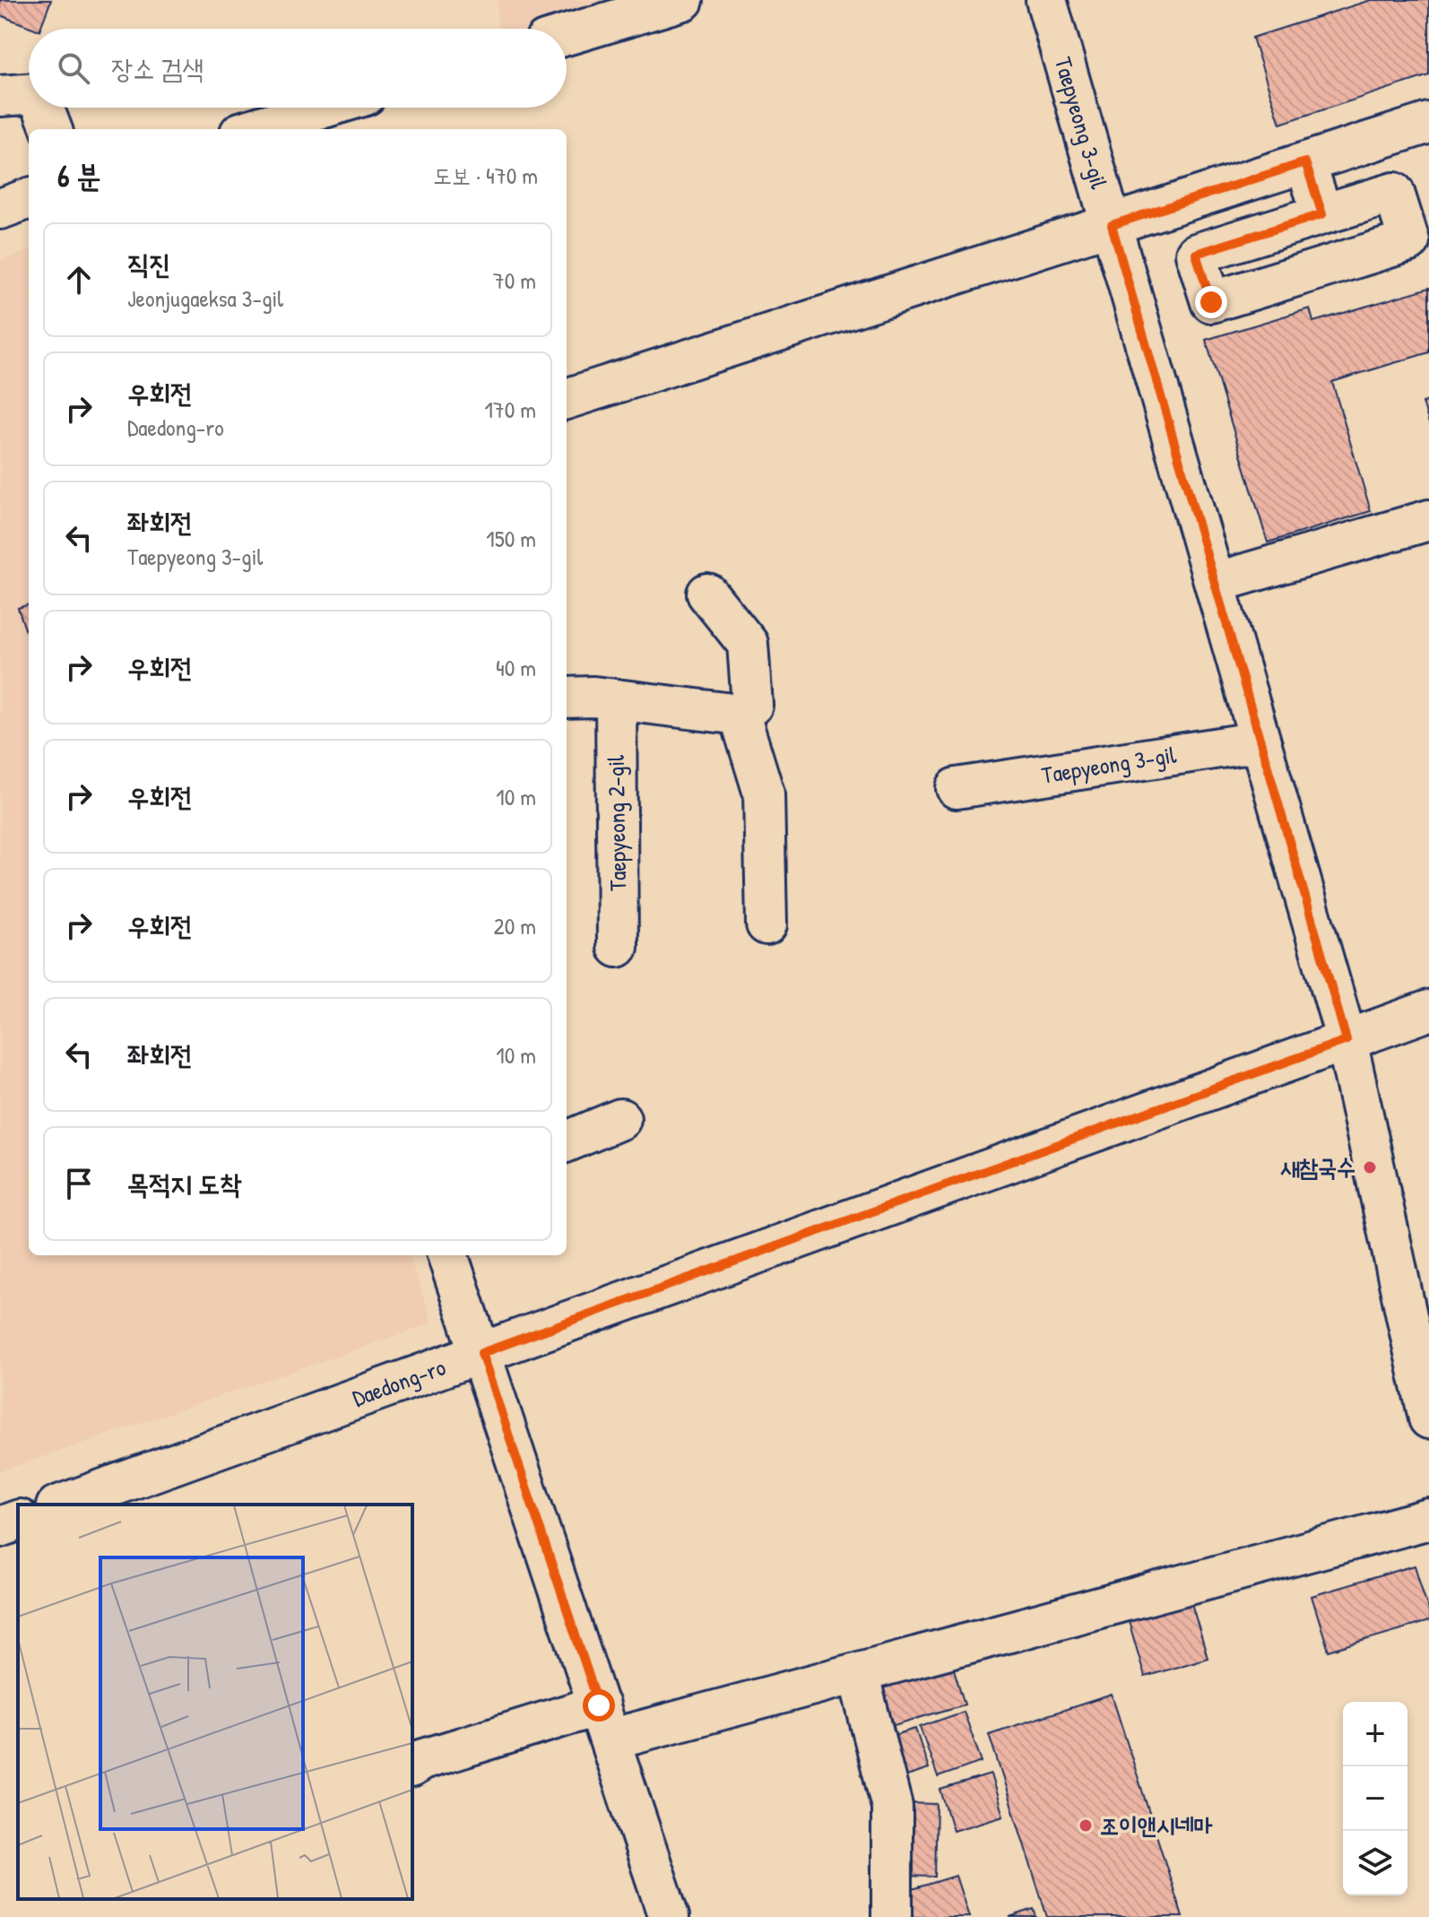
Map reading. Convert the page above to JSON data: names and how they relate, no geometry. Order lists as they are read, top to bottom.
{
  "streets": {
    "street": ["Taepyeong 3-gil", "Taepyeong 2-gil", "Daedong-ro"]
  },
  "crossings": [
    ["Taepyeong 3-gil", "Daedong-ro"]
  ],
  "places": ["새참국수", "조이앤시네마"],
  "page": {
    "search": "장소 검색",
    "heading": ["6 분", "도보 · 470 m"],
    "list": [
      ["직진", "Jeonjugaeksa 3-gil", "70 m"],
      ["우회전", "Daedong-ro", "170 m"],
      ["좌회전", "Taepyeong 3-gil", "150 m"],
      ["우회전", "40 m"],
      ["우회전", "10 m"],
      ["우회전", "20 m"],
      ["좌회전", "10 m"],
      "목적지 도착"
    ],
    "map_buttons": ["+", "−"]
  }
}
